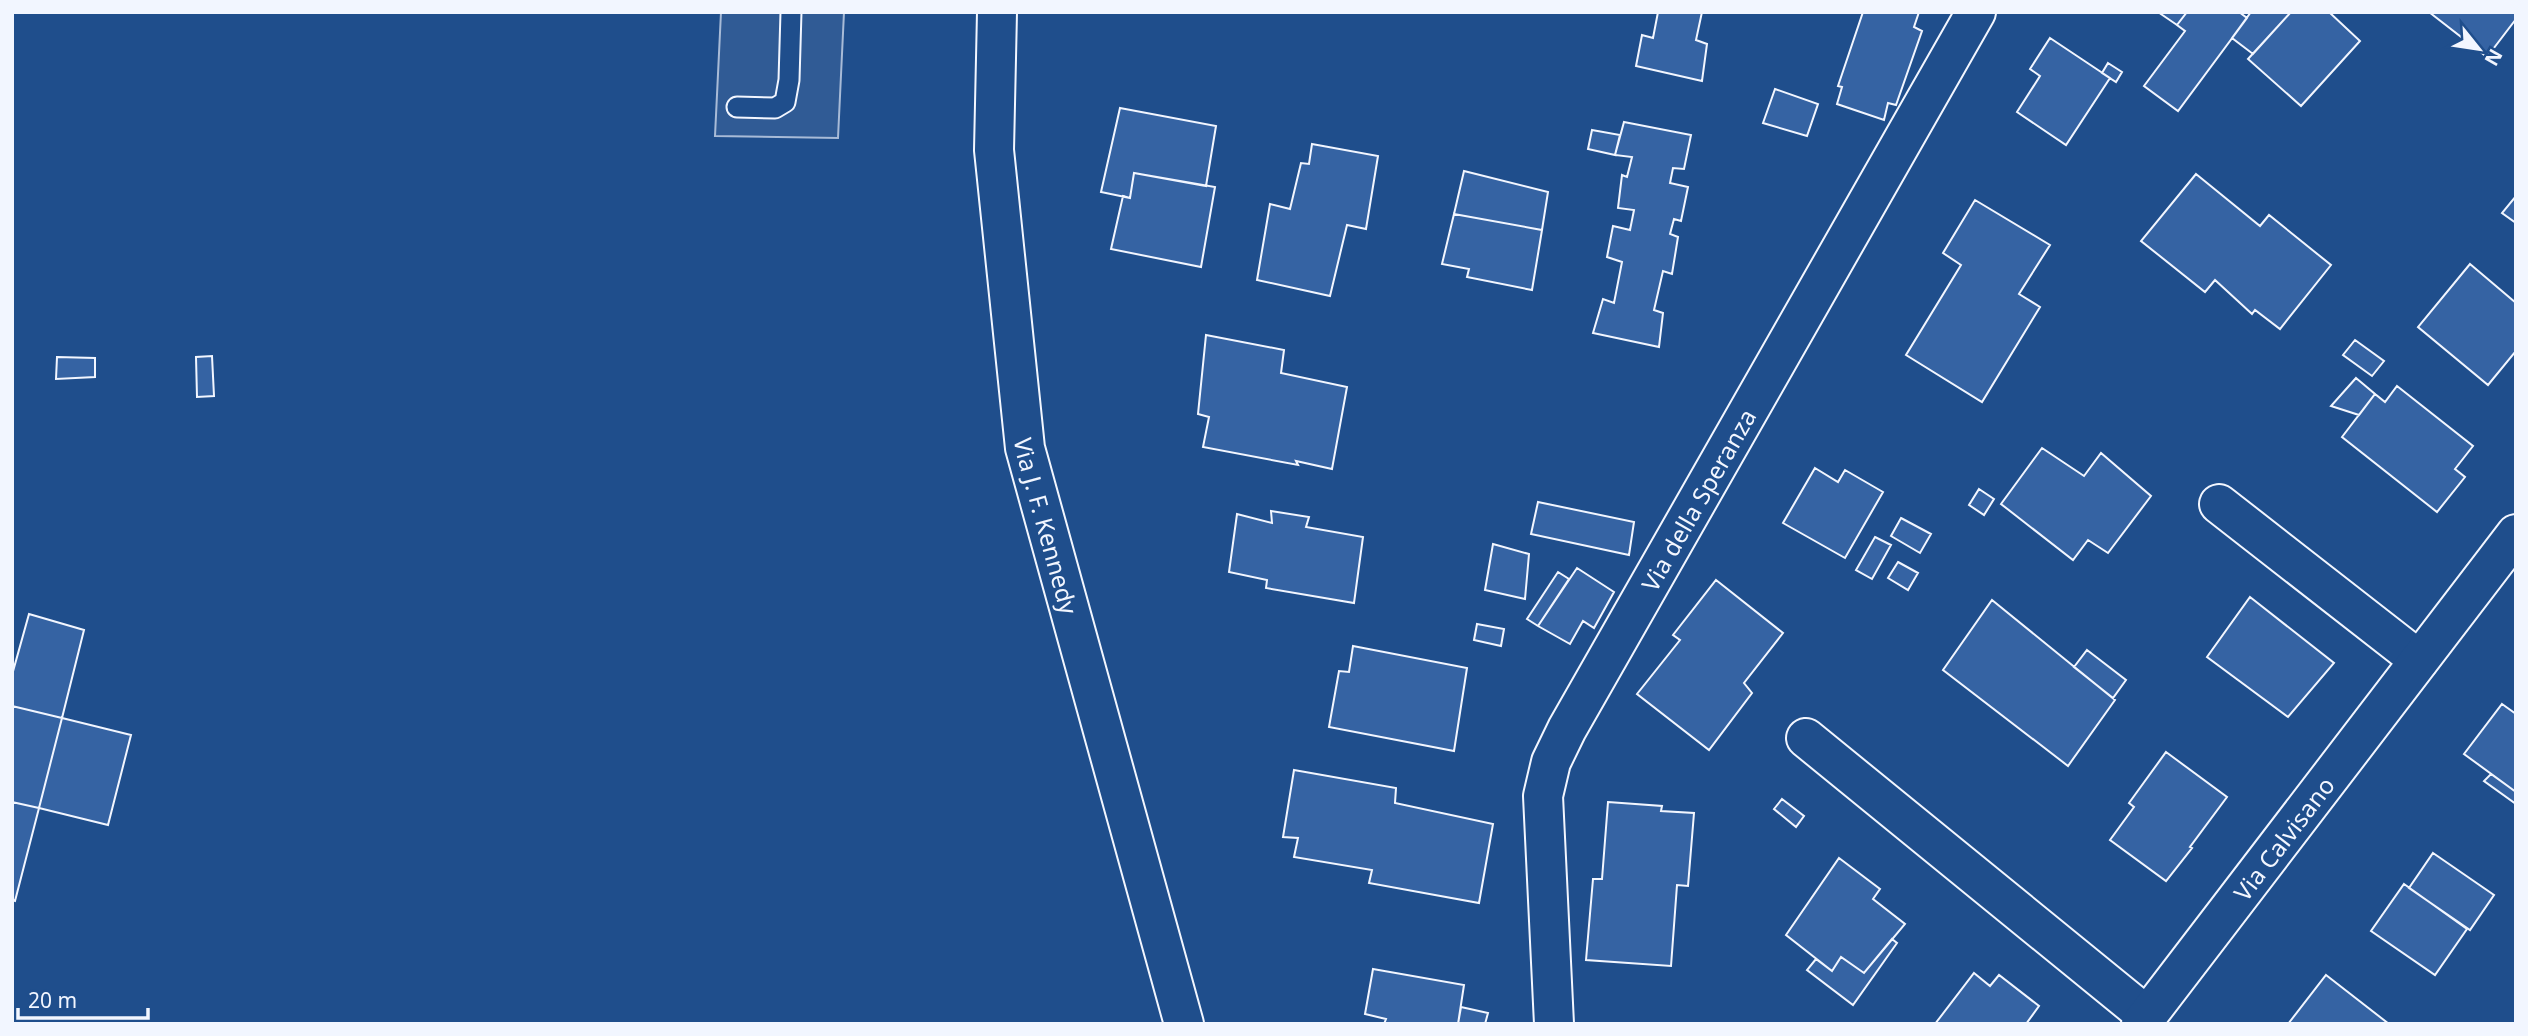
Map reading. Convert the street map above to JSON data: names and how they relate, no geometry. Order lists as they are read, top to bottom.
{
  "streets": {
    "street": ["Via della Speranza", "Via J. F. Kennedy", "Via Calvisano"]
  },
  "scale_bar": "20 m",
  "north": "bottom right"
}
